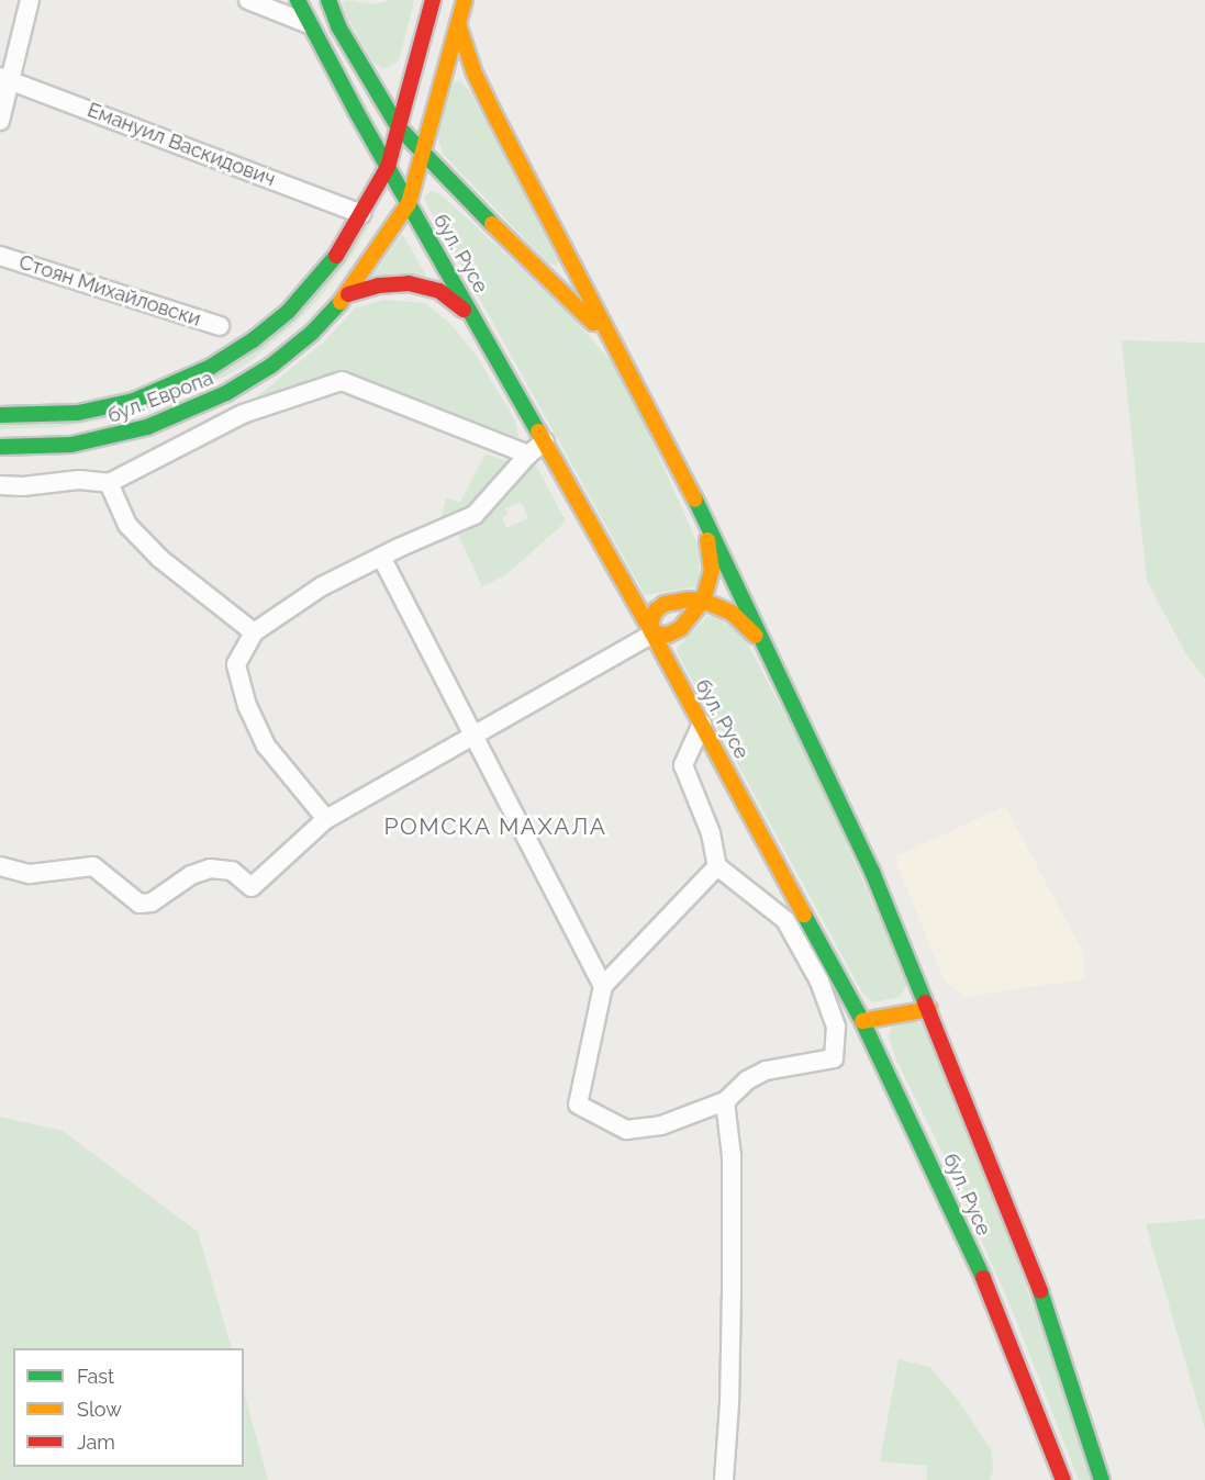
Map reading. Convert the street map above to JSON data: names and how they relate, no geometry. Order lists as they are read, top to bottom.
{
  "streets": {
    "main road": ["бул. Русе", "бул. Европа"],
    "street": ["Емануил Васкидович", "Стоян Михайловски"]
  },
  "crossings": [
    ["Емануил Васкидович", "бул. Европа"],
    ["бул. Русе", "бул. Европа"]
  ],
  "districts": ["РОМСКА МАХАЛА"],
  "legend": ["Fast", "Slow", "Jam"]
}
